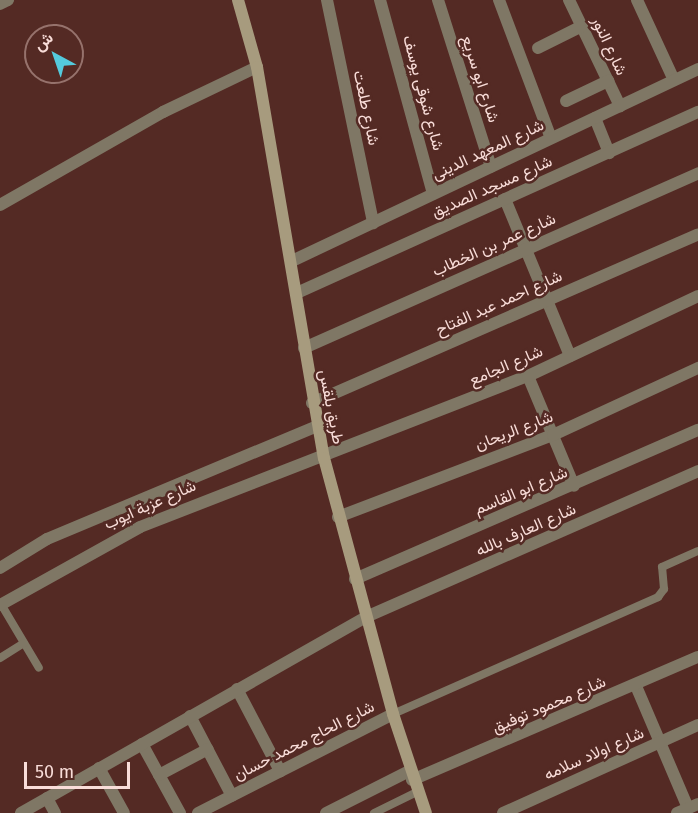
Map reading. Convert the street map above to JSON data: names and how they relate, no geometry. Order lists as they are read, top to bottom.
{
  "streets": {
    "main road": ["طريق بلقس"],
    "street": [
      "شارع النور",
      "شارع ابو سريع",
      "شارع شوقى يوسف",
      "شارع طلعت",
      "شارع المعهد الدينى",
      "شارع مسجد الصديق",
      "شارع عمر بن الخطاب",
      "شارع احمد عبد الفتاح",
      "شارع الجامع",
      "شارع الريحان",
      "شارع ابو القاسم",
      "شارع عزبة ايوب",
      "شارع العارف بالله",
      "شارع محمود توفيق",
      "شارع الحاج محمد حسان",
      "شارع اولاد سلامه"
    ]
  },
  "crossings": [
    ["شارع النور", "شارع المعهد الدينى"],
    ["شارع ابو سريع", "شارع المعهد الدينى"],
    ["شارع شوقى يوسف", "شارع المعهد الدينى"],
    ["شارع طلعت", "شارع المعهد الدينى"],
    ["شارع المعهد الدينى", "طريق بلقس"],
    ["شارع مسجد الصديق", "طريق بلقس"],
    ["شارع عمر بن الخطاب", "طريق بلقس"],
    ["شارع احمد عبد الفتاح", "طريق بلقس"],
    ["شارع الجامع", "طريق بلقس"],
    ["شارع الجامع", "شارع عزبة ايوب"],
    ["طريق بلقس", "شارع الريحان"],
    ["طريق بلقس", "شارع ابو القاسم"],
    ["طريق بلقس", "شارع عزبة ايوب"],
    ["طريق بلقس", "شارع العارف بالله"],
    ["طريق بلقس", "شارع محمود توفيق"],
    ["طريق بلقس", "شارع الحاج محمد حسان"]
  ],
  "scale_bar": "50 m",
  "north": "top left"
}
